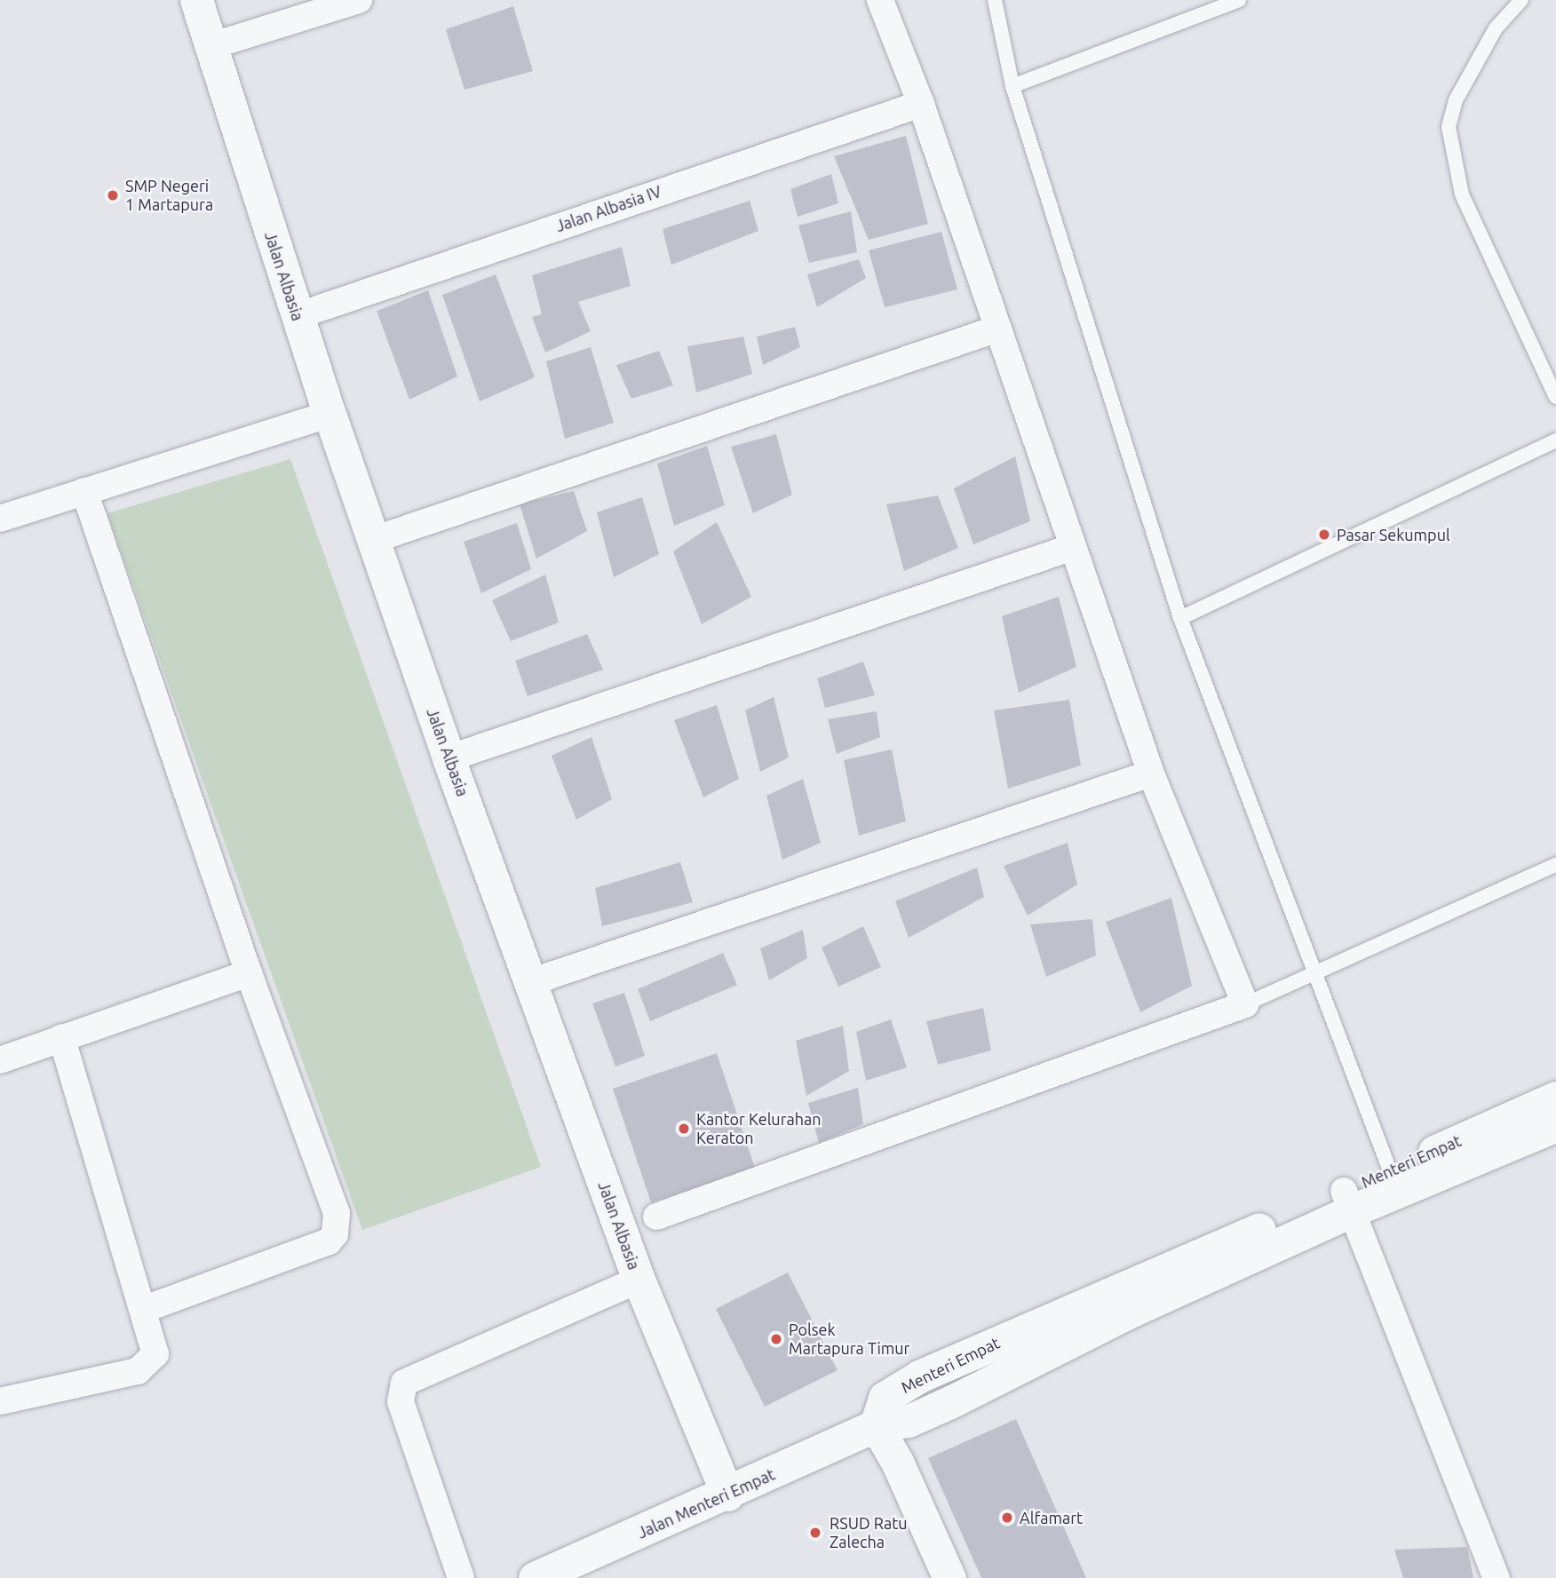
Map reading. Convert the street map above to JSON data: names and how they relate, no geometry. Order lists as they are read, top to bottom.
{
  "streets": {
    "street": [
      "Jalan Albasia IV",
      "Jalan Albasia",
      "Menteri Empat",
      "Jalan Menteri Empat"
    ]
  },
  "crossings": [
    ["Jalan Albasia IV", "Jalan Albasia"],
    ["Jalan Albasia", "Jalan Menteri Empat"],
    ["Menteri Empat", "Jalan Menteri Empat"]
  ],
  "places": [
    "SMP Negeri 1 Martapura",
    "Pasar Sekumpul",
    "Kantor Kelurahan Keraton",
    "Polsek Martapura Timur",
    "Alfamart",
    "RSUD Ratu Zalecha"
  ]
}
